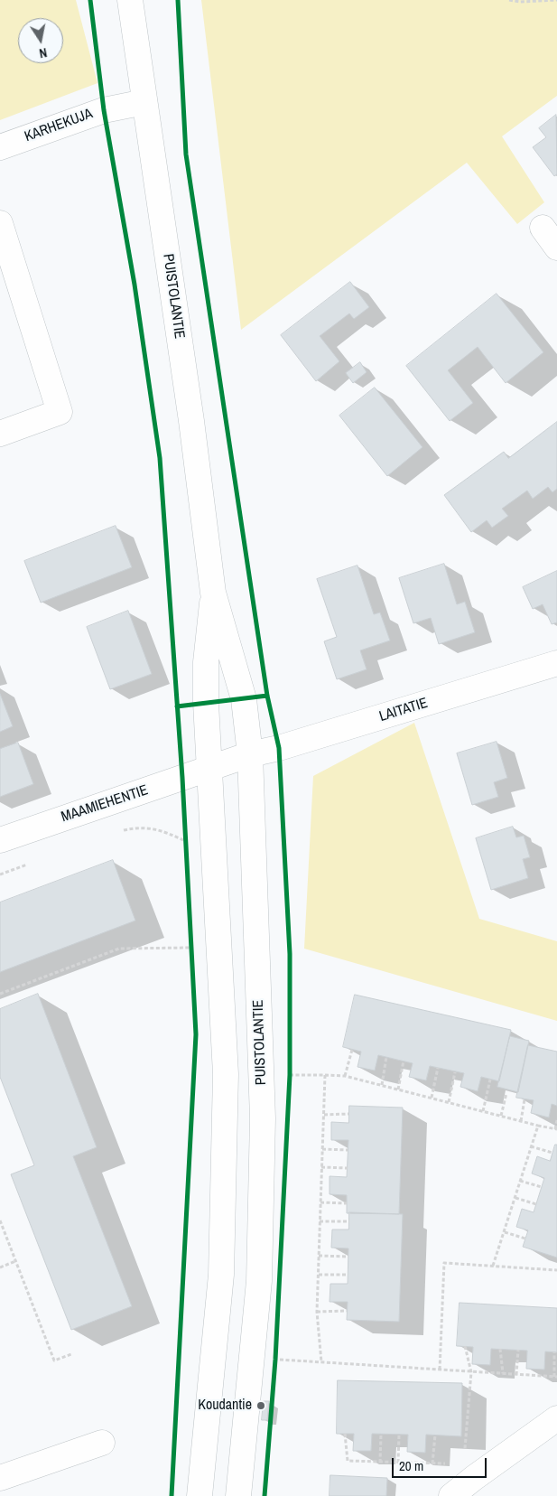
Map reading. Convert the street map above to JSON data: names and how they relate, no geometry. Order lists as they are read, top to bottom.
{
  "streets": {
    "main road": [
      "KARHEKUJA",
      "PUISTOLANTIE",
      "LAITATIE",
      "MAAMIEHENTIE"
    ]
  },
  "crossings": [
    ["KARHEKUJA", "PUISTOLANTIE"],
    ["PUISTOLANTIE", "LAITATIE"],
    ["PUISTOLANTIE", "MAAMIEHENTIE"],
    ["LAITATIE", "MAAMIEHENTIE"]
  ],
  "places": ["Koudantie"],
  "scale_bar": "20 m",
  "north": "bottom"
}
